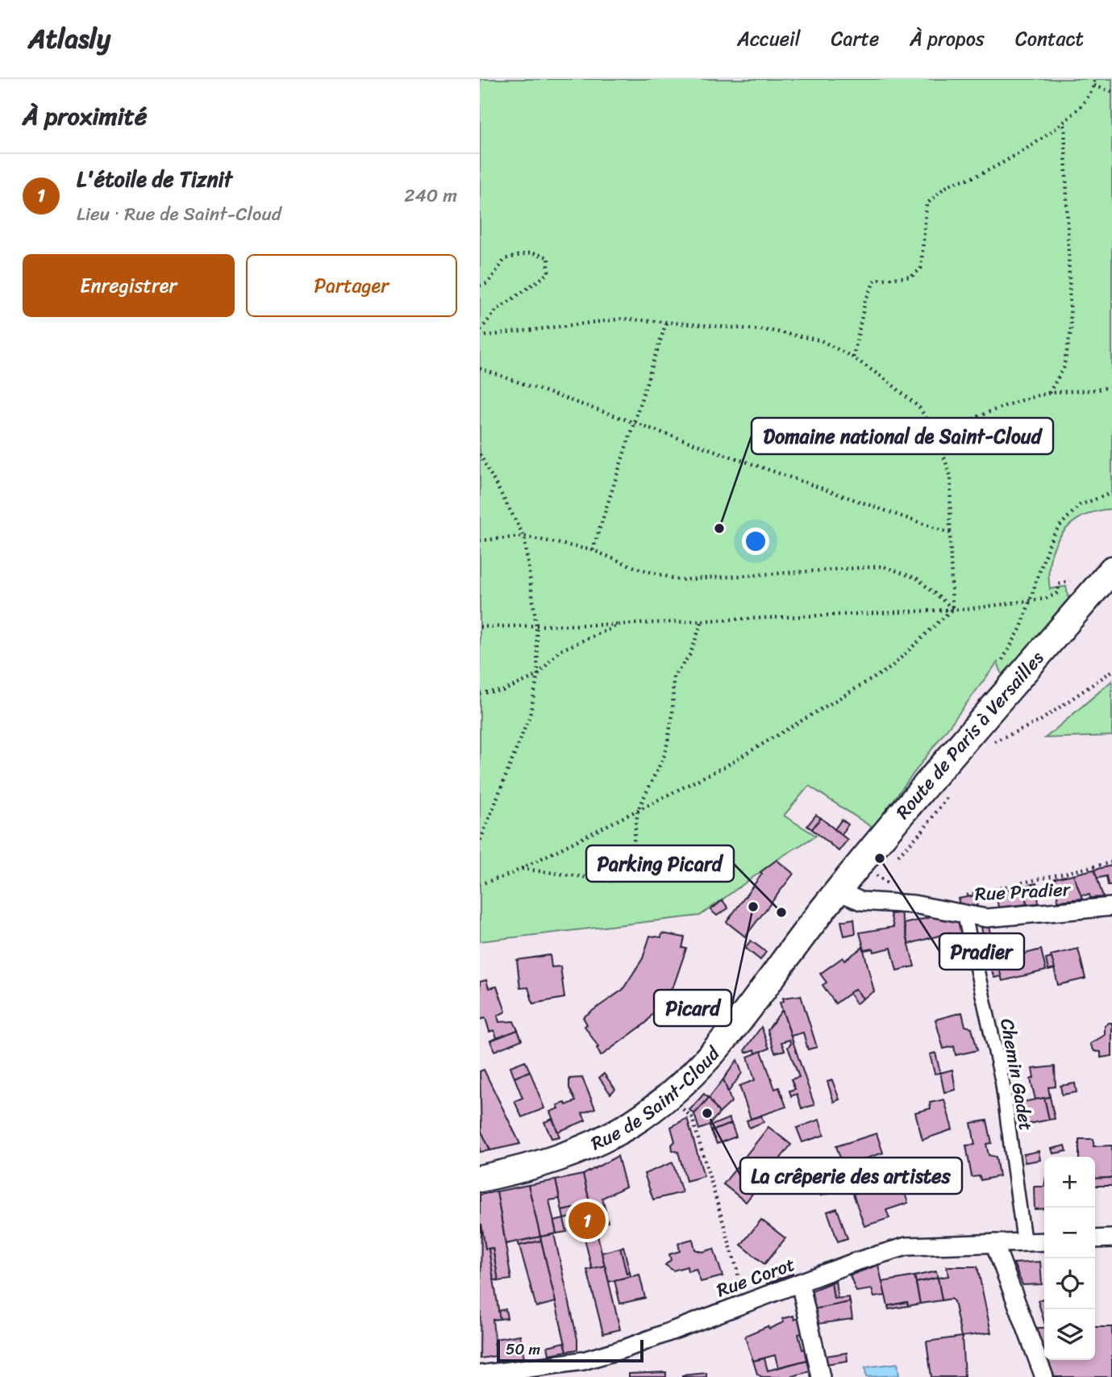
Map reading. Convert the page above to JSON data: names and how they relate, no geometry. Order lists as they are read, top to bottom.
{
  "streets": {
    "main road": ["Route de Paris à Versailles", "Rue de Saint-Cloud"],
    "street": ["Rue Pradier", "Chemin Gadet", "Rue Corot"]
  },
  "crossings": [
    ["Route de Paris à Versailles", "Rue Pradier"],
    ["Route de Paris à Versailles", "Rue de Saint-Cloud"],
    ["Rue Pradier", "Chemin Gadet"],
    ["Rue Pradier", "Rue de Saint-Cloud"],
    ["Chemin Gadet", "Rue Corot"]
  ],
  "places": [
    "Domaine national de Saint-Cloud",
    "Pradier",
    "Picard",
    "Parking Picard",
    "La crêperie des artistes"
  ],
  "scale_bar": "50 m",
  "page": {
    "header": "Atlasly",
    "nav": [
      "Accueil",
      "Carte",
      "À propos",
      "Contact"
    ],
    "heading": "À proximité",
    "list": [
      {
        "mark": "1",
        "name": "L'étoile de Tiznit",
        "note": "Lieu · Rue de Saint-Cloud",
        "value": "240 m"
      }
    ],
    "buttons": ["Enregistrer", "Partager"],
    "map_buttons": ["+", "−"],
    "pins": "1",
    "scale": "50 m"
  }
}
